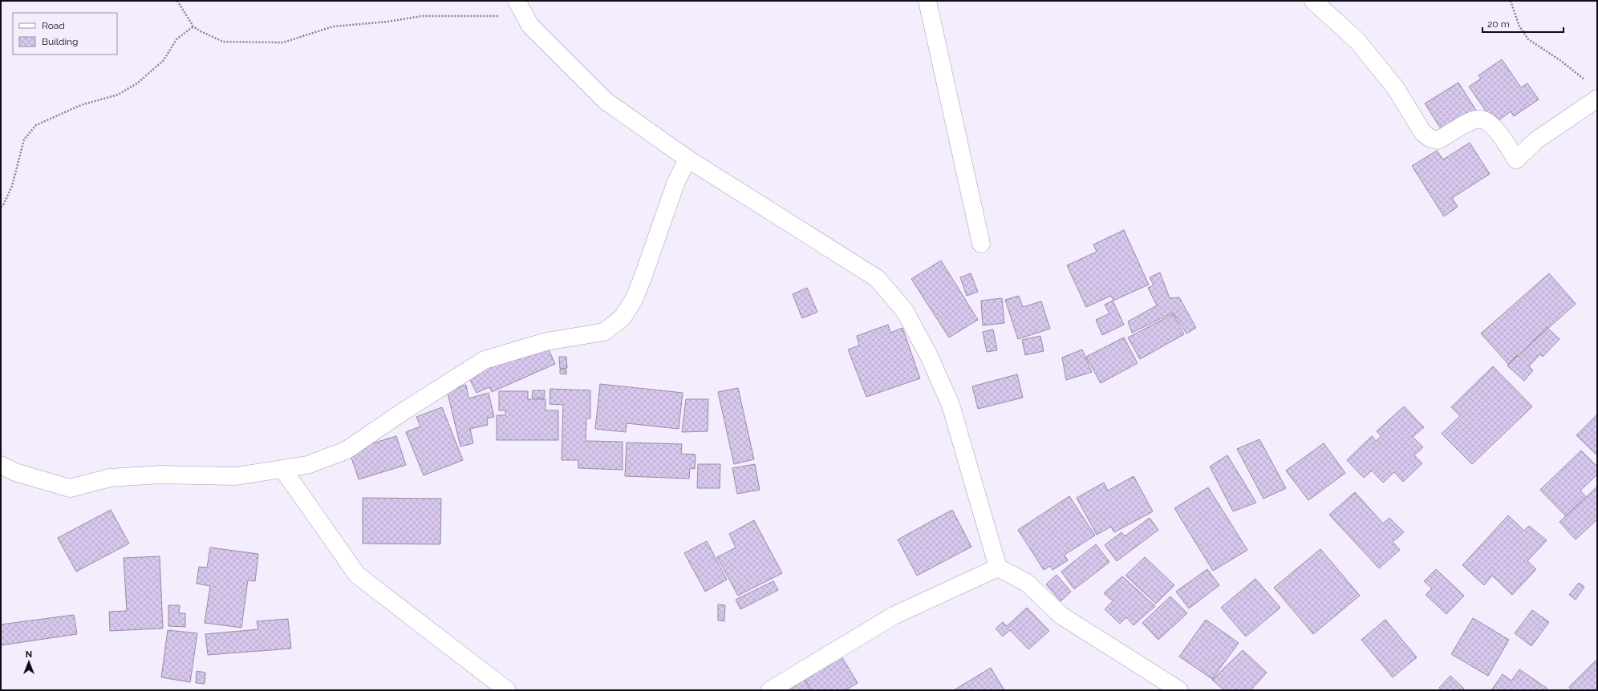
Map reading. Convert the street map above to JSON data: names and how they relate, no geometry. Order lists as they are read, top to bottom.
{
  "legend": ["Road", "Building"],
  "scale_bar": "20 m",
  "north": "top"
}
